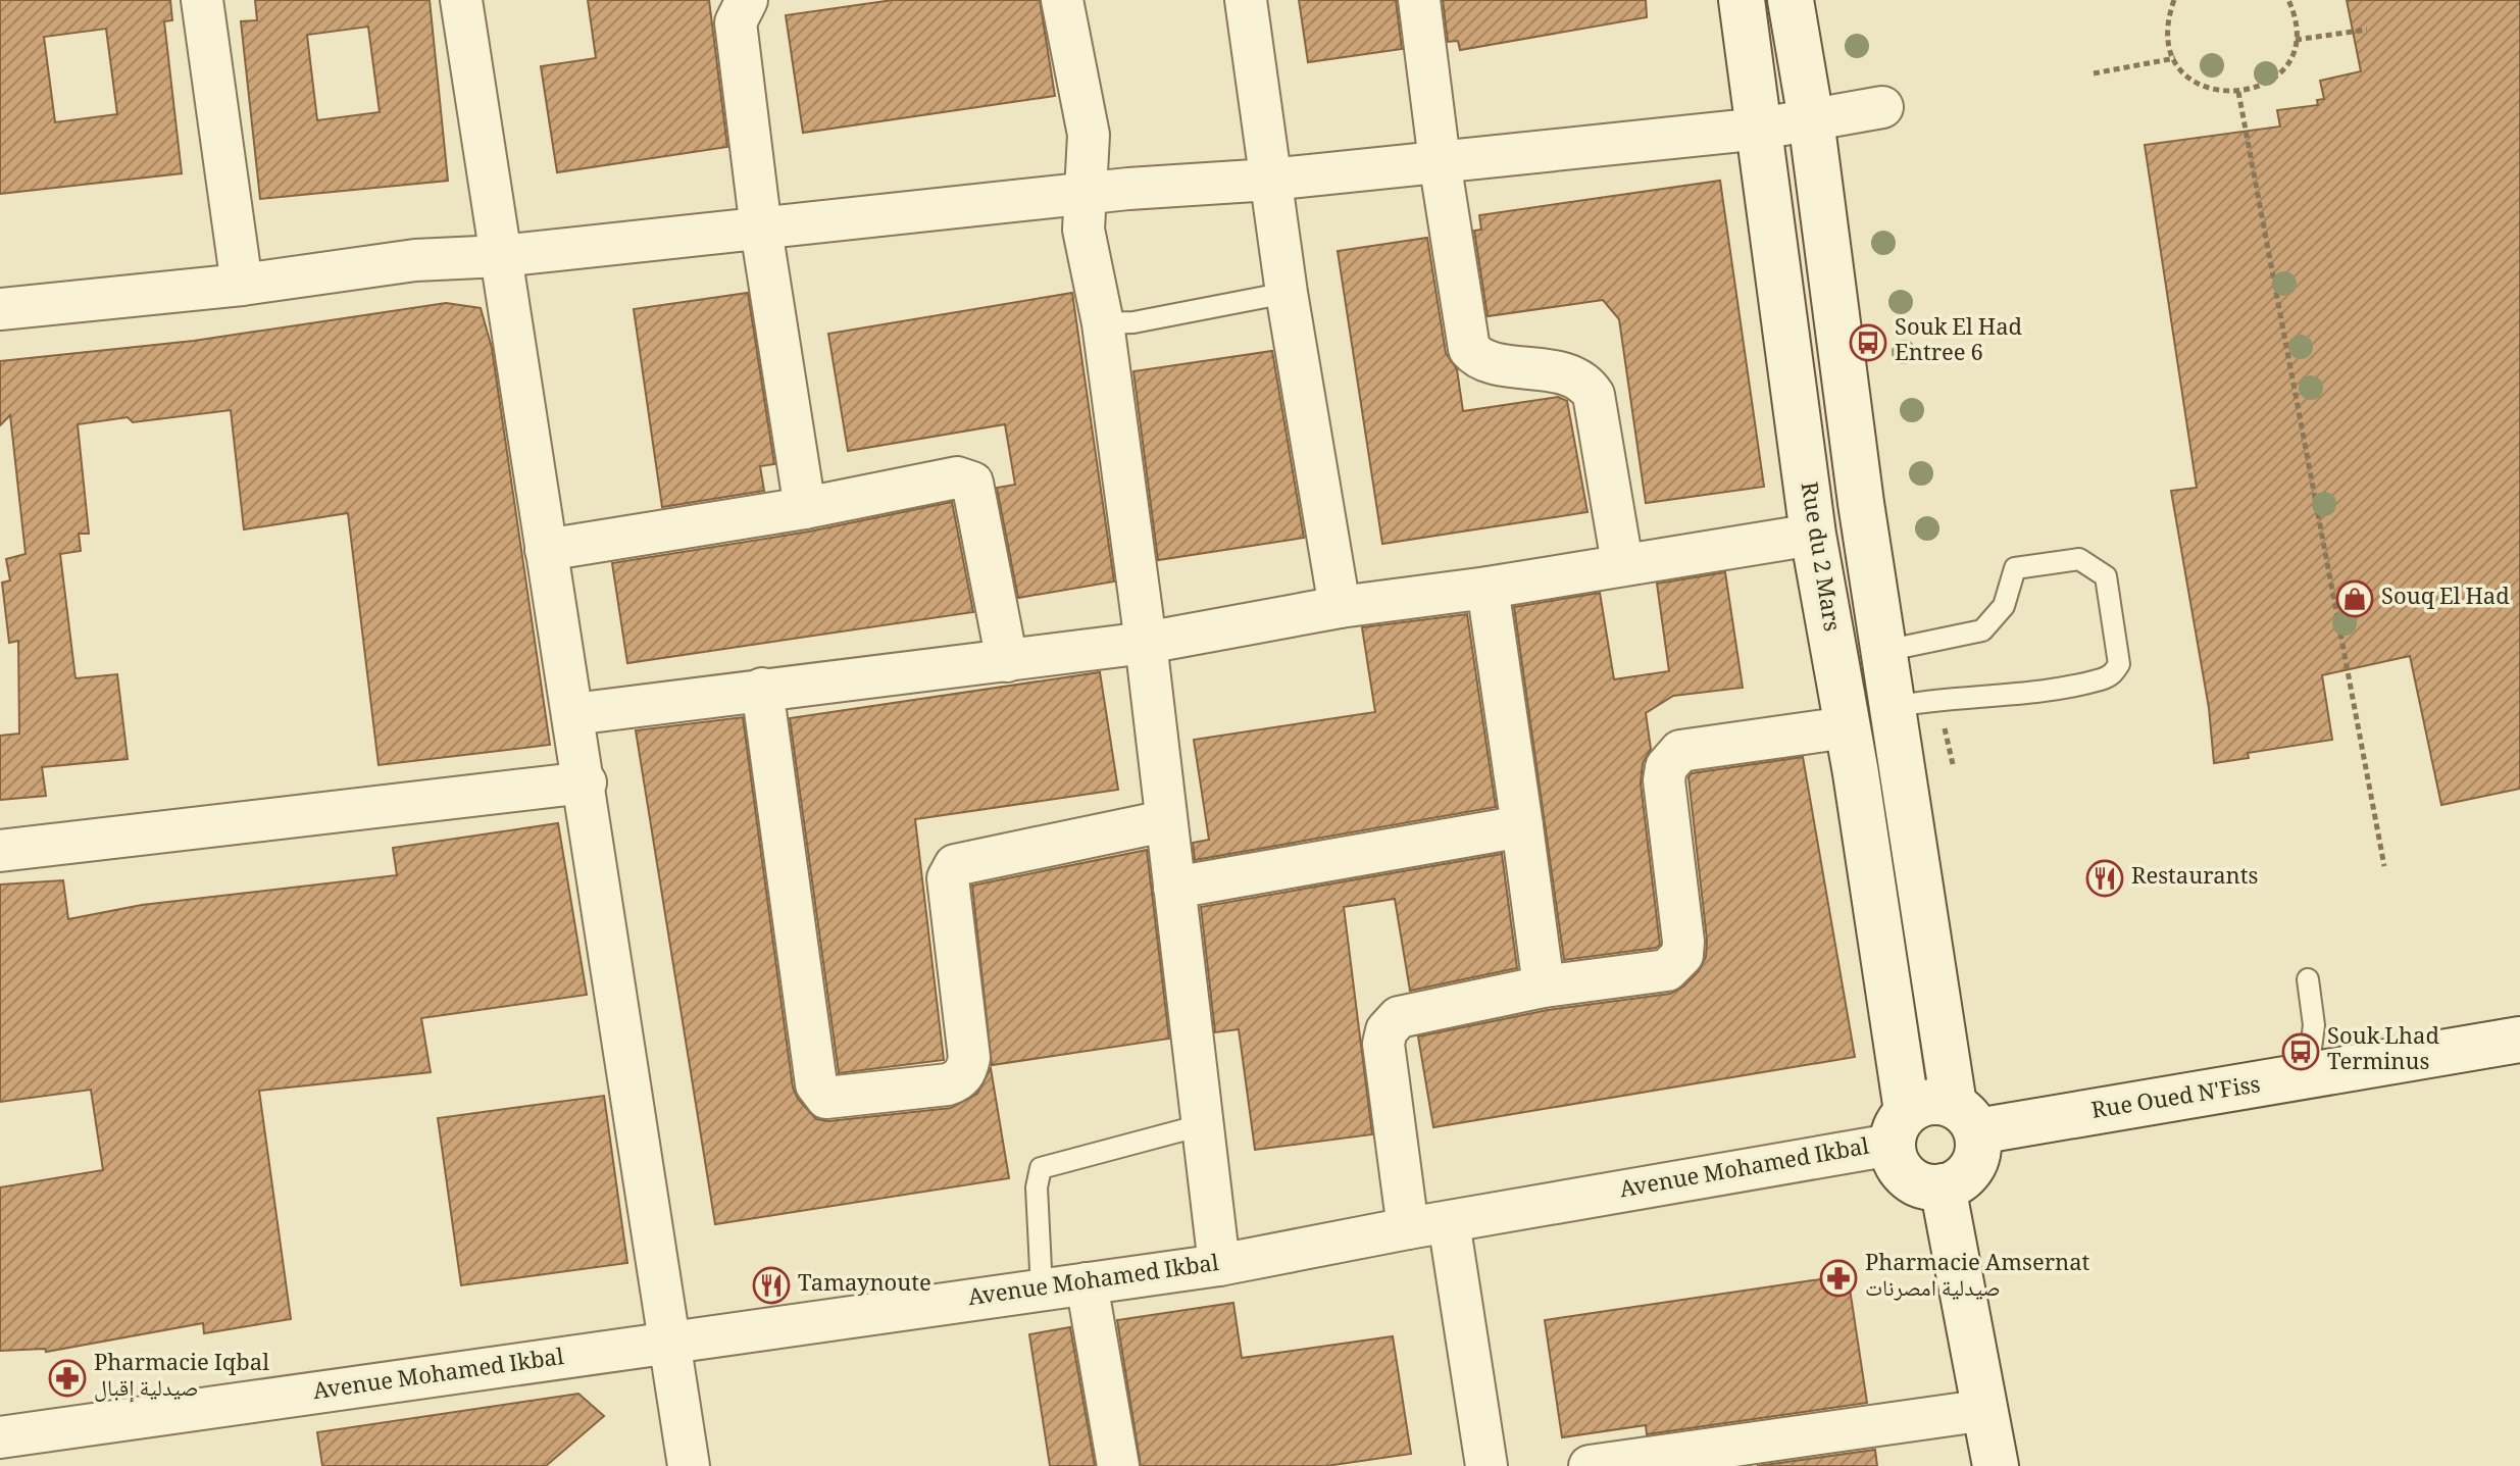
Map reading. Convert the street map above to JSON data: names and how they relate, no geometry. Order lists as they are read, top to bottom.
{
  "streets": {
    "street": ["Rue du 2 Mars", "Rue Oued N'Fiss", "Avenue Mohamed Ikbal"]
  },
  "crossings": [
    ["Rue du 2 Mars", "Rue Oued N'Fiss"],
    ["Rue du 2 Mars", "Avenue Mohamed Ikbal"],
    ["Rue Oued N'Fiss", "Avenue Mohamed Ikbal"]
  ],
  "places": {
    "bus stop": ["Souk El Had Entree 6", "Souk Lhad Terminus"],
    "shop": ["Souq El Had"],
    "restaurant": ["Restaurants", "Tamaynoute"],
    "pharmacy": ["Pharmacie Amsernat صيدلية امصرنات", "Pharmacie Iqbal صيدلية إقبال"]
  }
}
